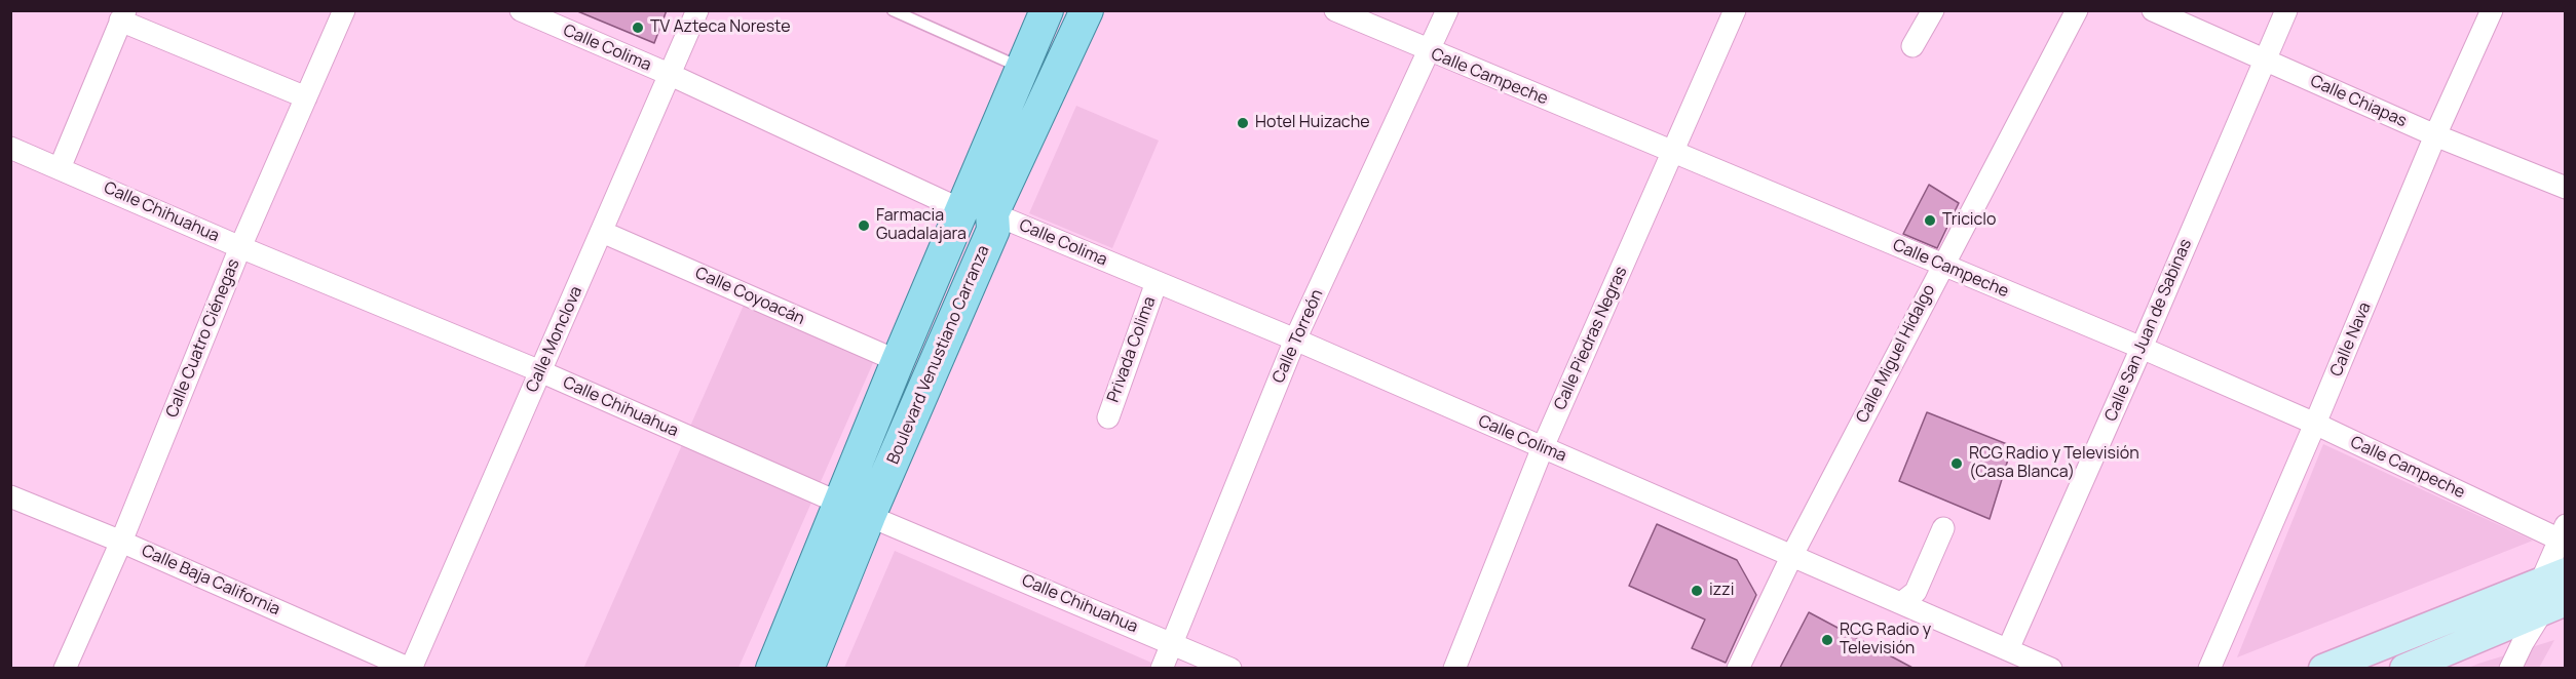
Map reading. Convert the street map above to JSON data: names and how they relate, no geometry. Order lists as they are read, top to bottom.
{
  "streets": {
    "main road": ["Boulevard Venustiano Carranza"],
    "street": [
      "Calle Colima",
      "Calle Campeche",
      "Calle Chiapas",
      "Calle Chihuahua",
      "Calle Coyoacán",
      "Calle San Juan de Sabinas",
      "Calle Torreón",
      "Calle Cuatro Ciénegas",
      "Calle Piedras Negras",
      "Calle Monclova",
      "Calle Nava",
      "Privada Colima",
      "Calle Miguel Hidalgo",
      "Calle Baja California"
    ]
  },
  "crossings": [
    ["Calle Colima", "Calle San Juan de Sabinas"],
    ["Calle Colima", "Calle Torreón"],
    ["Calle Colima", "Calle Piedras Negras"],
    ["Calle Colima", "Calle Monclova"],
    ["Calle Colima", "Privada Colima"],
    ["Calle Colima", "Calle Miguel Hidalgo"],
    ["Calle Colima", "Boulevard Venustiano Carranza"],
    ["Calle Campeche", "Calle San Juan de Sabinas"],
    ["Calle Campeche", "Calle Torreón"],
    ["Calle Campeche", "Calle Piedras Negras"],
    ["Calle Campeche", "Calle Nava"],
    ["Calle Campeche", "Calle Miguel Hidalgo"],
    ["Calle Chiapas", "Calle San Juan de Sabinas"],
    ["Calle Chiapas", "Calle Nava"],
    ["Calle Chihuahua", "Calle Torreón"],
    ["Calle Chihuahua", "Calle Cuatro Ciénegas"],
    ["Calle Chihuahua", "Calle Monclova"],
    ["Calle Chihuahua", "Boulevard Venustiano Carranza"],
    ["Calle Coyoacán", "Calle Monclova"],
    ["Calle Coyoacán", "Boulevard Venustiano Carranza"],
    ["Calle Cuatro Ciénegas", "Calle Baja California"],
    ["Calle Monclova", "Calle Baja California"]
  ],
  "places": [
    "TV Azteca Noreste",
    "Hotel Huizache",
    "Triciclo",
    "Farmacia Guadalajara",
    "RCG Radio y Televisión (Casa Blanca)",
    "izzi",
    "RCG Radio y Televisión"
  ]
}
